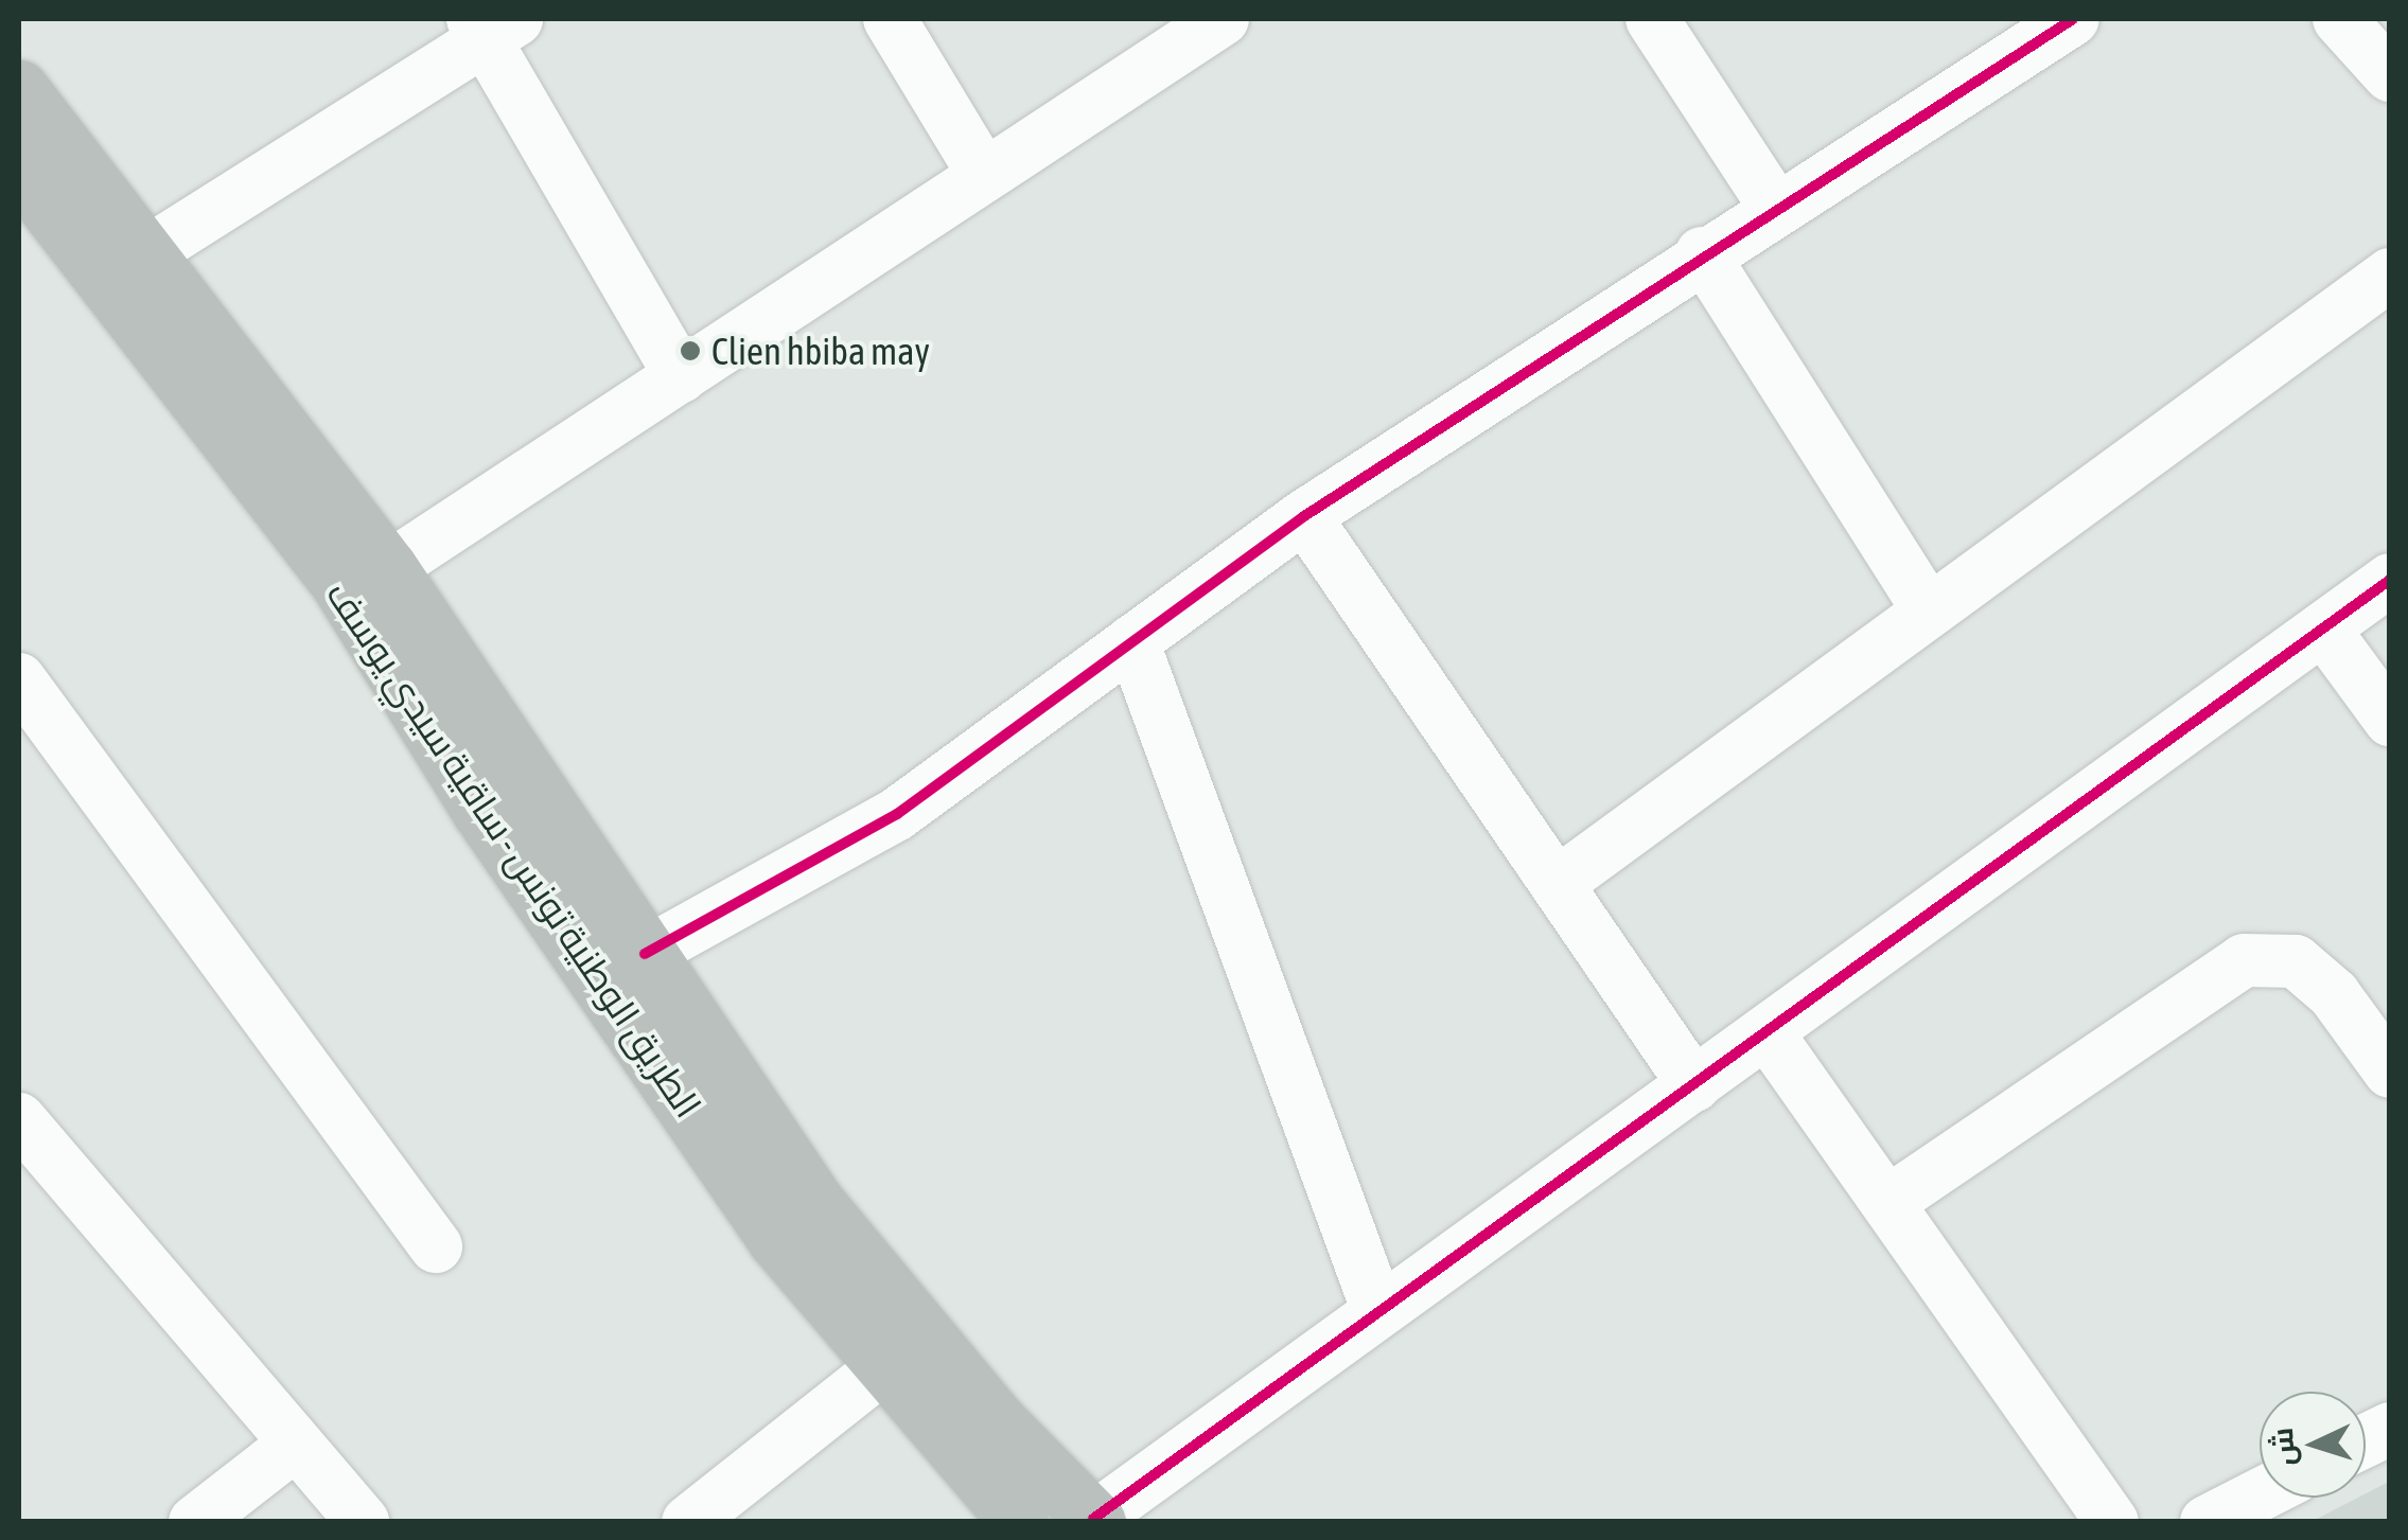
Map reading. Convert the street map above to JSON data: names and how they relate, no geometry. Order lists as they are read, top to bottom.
{
  "streets": {
    "highway": ["الطريق الوطنية تونس - ساقية سيدي يوسف"]
  },
  "places": ["Clien hbiba may"],
  "north": "left"
}
